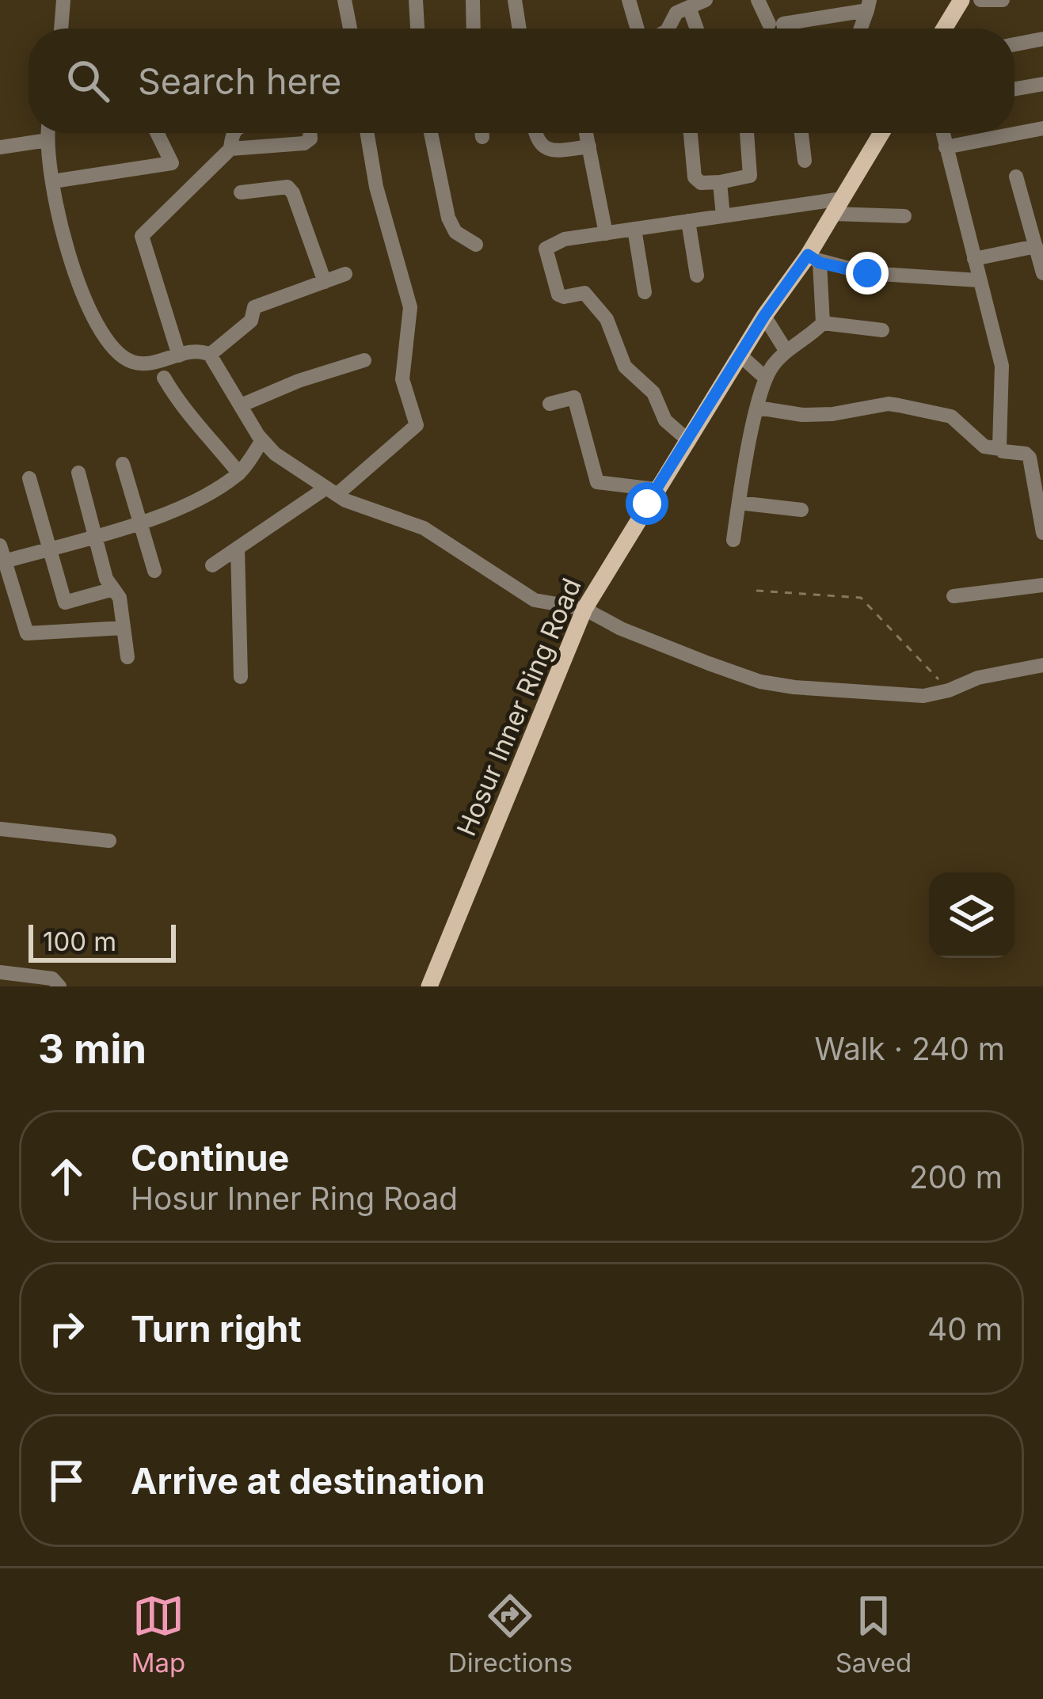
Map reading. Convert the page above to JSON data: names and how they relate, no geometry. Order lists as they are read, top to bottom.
{
  "streets": {
    "main road": ["Hosur Inner Ring Road"]
  },
  "scale_bar": "100 m",
  "page": {
    "search": "Search here",
    "scale": "100 m",
    "heading": ["3 min", "Walk · 240 m"],
    "list": [
      ["Continue", "Hosur Inner Ring Road", "200 m"],
      ["Turn right", "40 m"],
      "Arrive at destination"
    ],
    "nav": ["Map", "Directions", "Saved"]
  }
}
